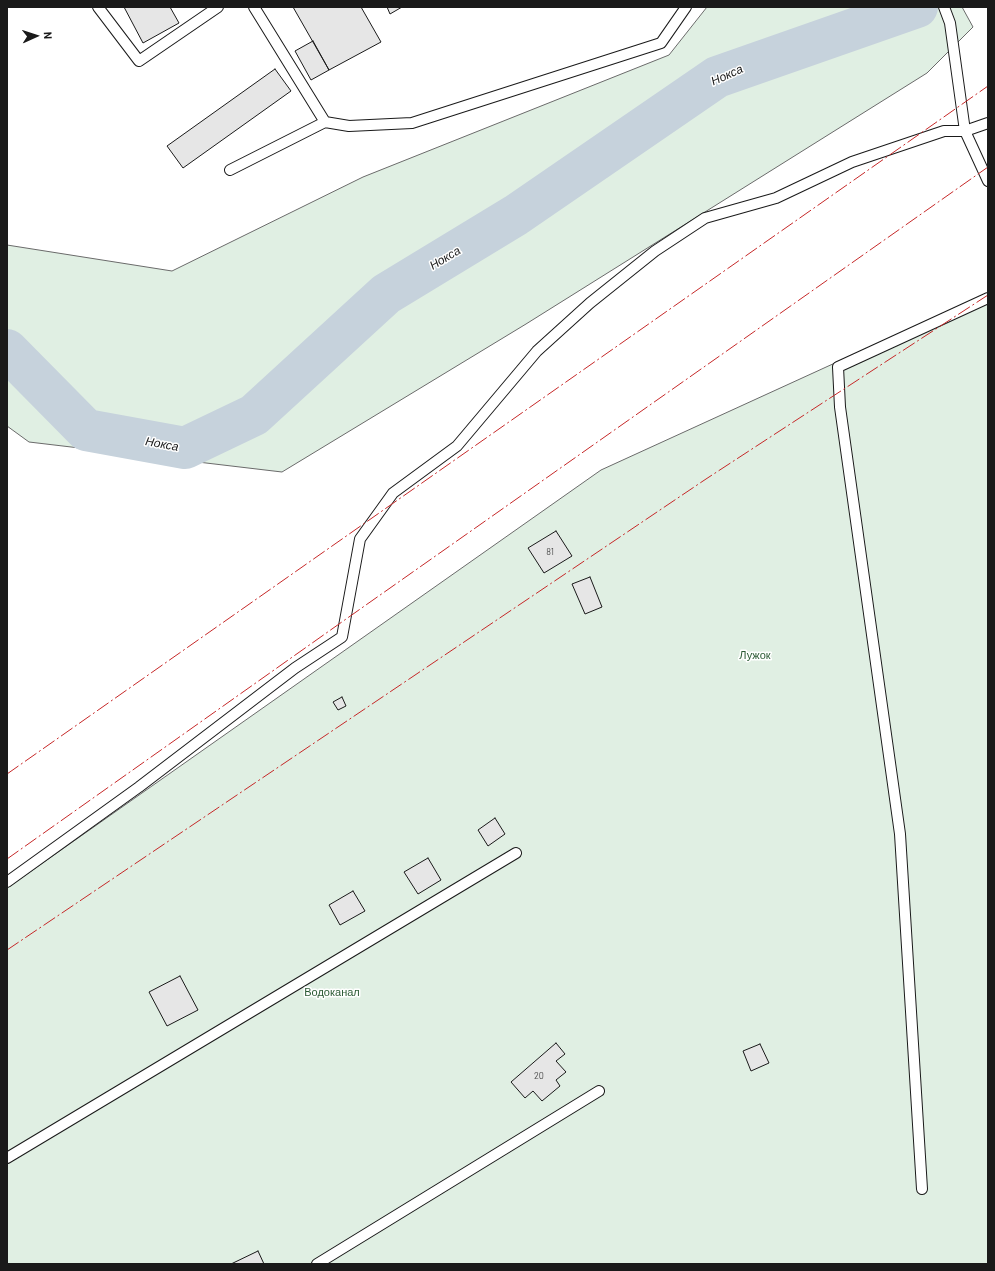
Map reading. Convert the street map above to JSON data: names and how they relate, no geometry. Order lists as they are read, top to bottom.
{
  "water": ["Нокса"],
  "parks": ["Лужок", "Водоканал"],
  "house_numbers": ["81", "20"],
  "north": "right"
}
